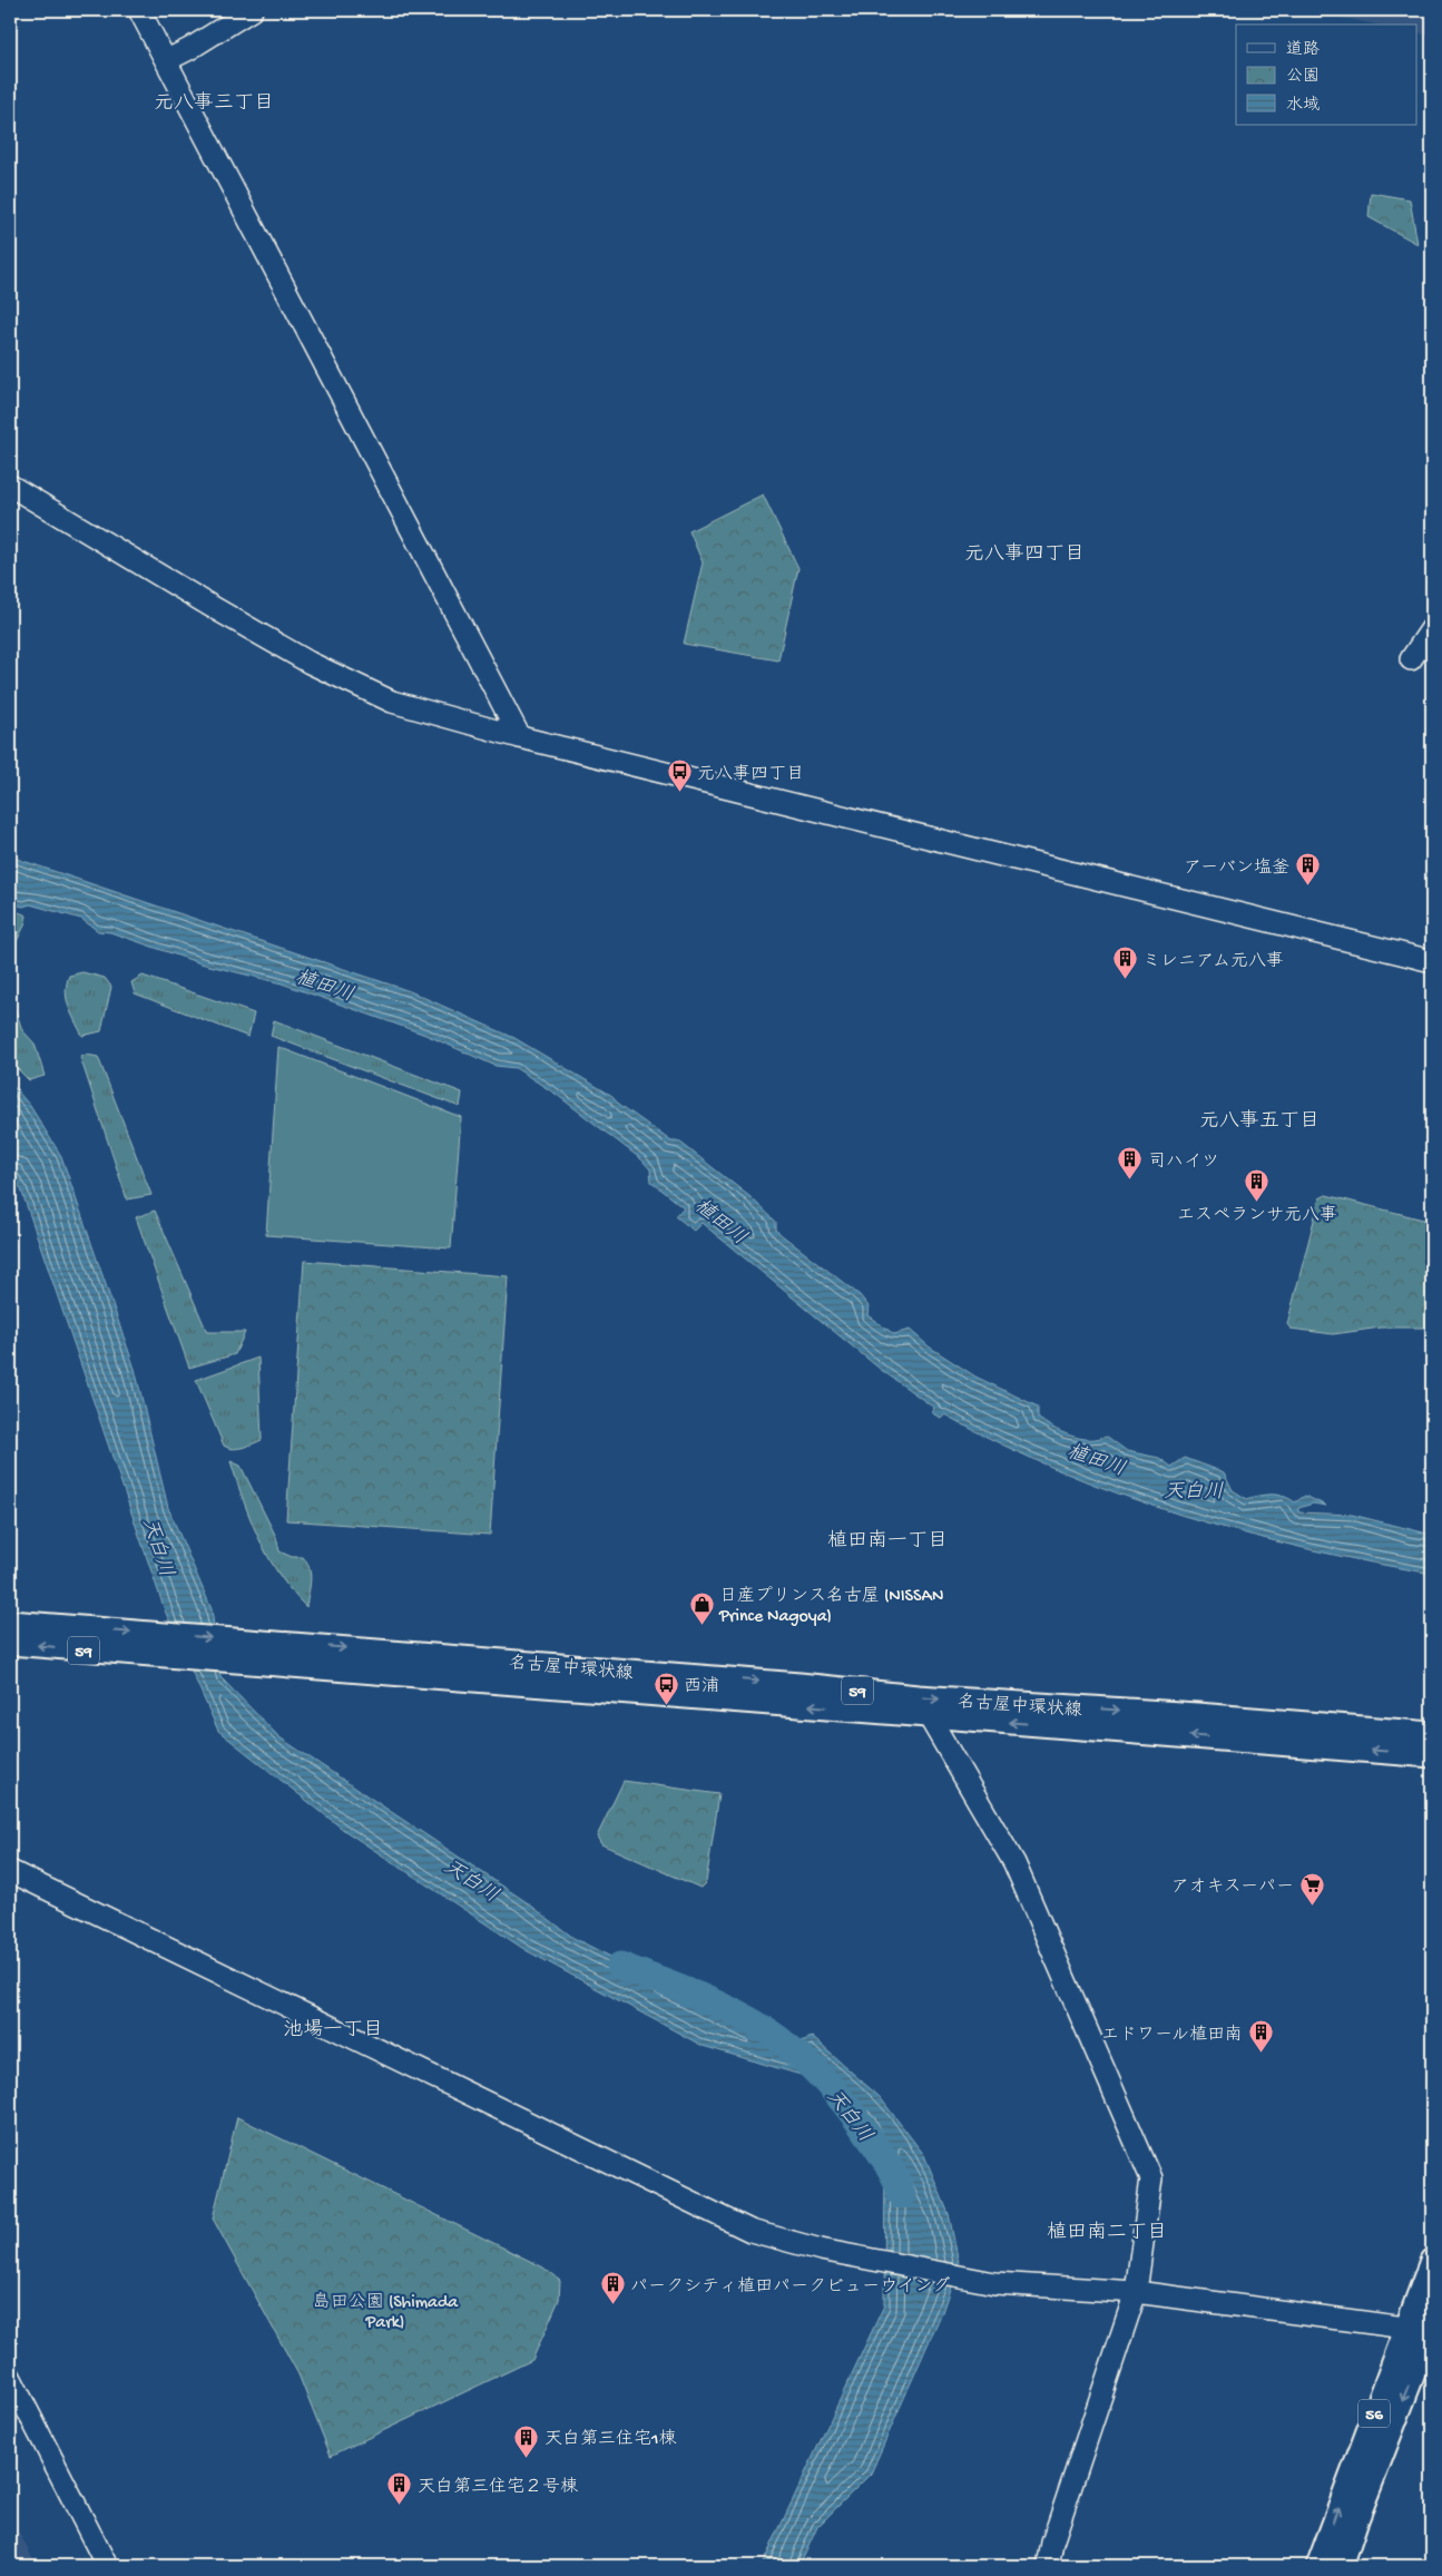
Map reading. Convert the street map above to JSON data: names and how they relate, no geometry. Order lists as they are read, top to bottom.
{
  "streets": {
    "main road": ["59", "名古屋中環状線", "56"]
  },
  "districts": [
    "元八事三丁目",
    "元八事四丁目",
    "元八事五丁目",
    "植田南一丁目",
    "池場一丁目",
    "植田南二丁目"
  ],
  "water": ["植田川", "天白川"],
  "parks": ["島田公園 (Shimada Park)"],
  "places": {
    "bus stop": ["元八事四丁目", "西浦"],
    "building": [
      "アーバン塩釜",
      "ミレニアム元八事",
      "司ハイツ",
      "エスペランサ元八事",
      "エドワール植田南",
      "パークシティ植田パークビューウイング",
      "天白第三住宅1棟",
      "天白第三住宅２号棟"
    ],
    "shop": ["日産プリンス名古屋 (NISSAN Prince Nagoya)"],
    "supermarket": ["アオキスーパー"]
  },
  "legend": ["道路", "公園", "水域"]
}
